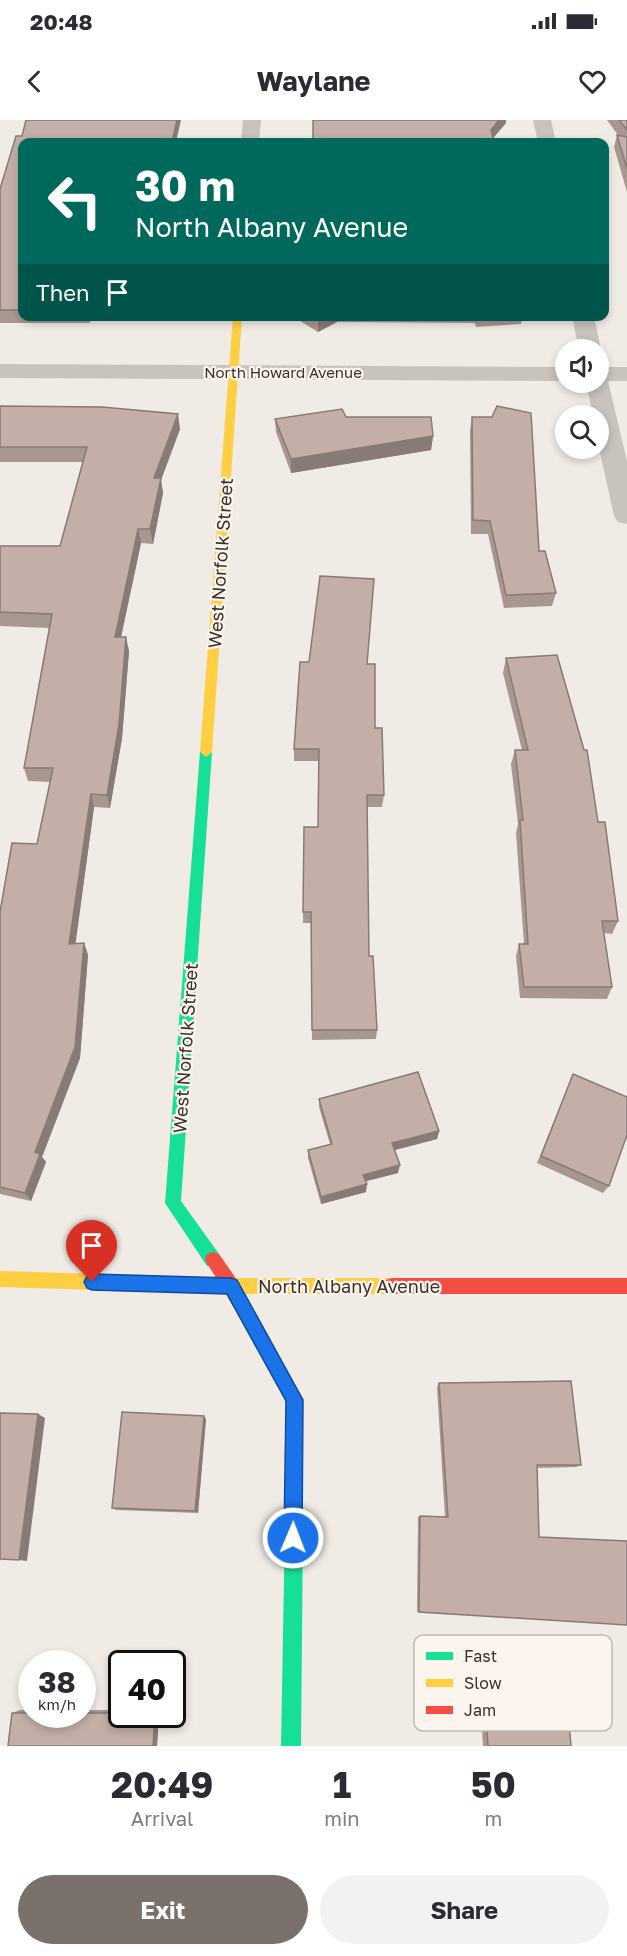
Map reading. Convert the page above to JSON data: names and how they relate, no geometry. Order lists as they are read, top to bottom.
{
  "streets": {
    "street": ["North Howard Avenue", "West Norfolk Street", "North Albany Avenue"]
  },
  "crossings": [
    ["North Howard Avenue", "West Norfolk Street"],
    ["West Norfolk Street", "North Albany Avenue"]
  ],
  "legend": ["Fast", "Slow", "Jam"],
  "page": {
    "status": "20:48",
    "header": "Waylane",
    "turn": ["30 m", "North Albany Avenue"],
    "then": "Then",
    "speed": "38 km/h",
    "limit": "40",
    "eta": [
      "20:49",
      "Arrival",
      "1",
      "min",
      "50",
      "m"
    ],
    "buttons": ["Exit", "Share"]
  }
}
